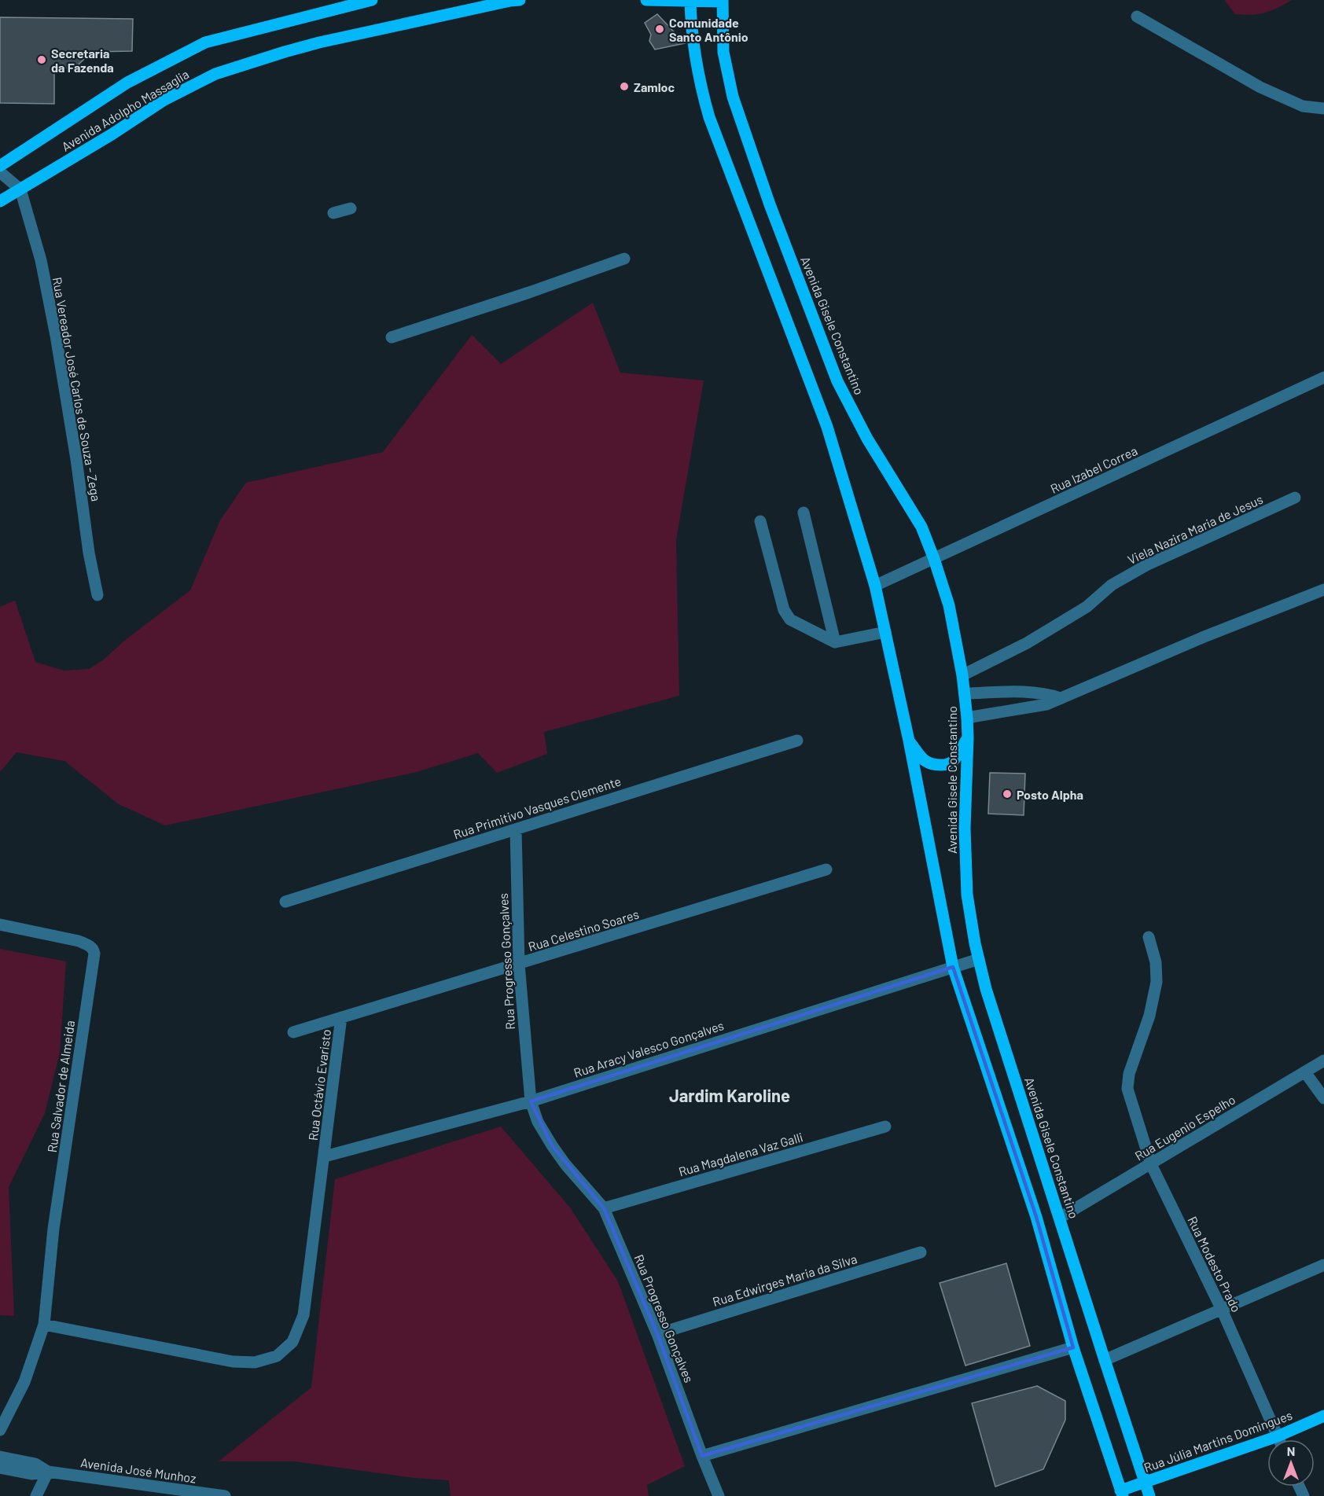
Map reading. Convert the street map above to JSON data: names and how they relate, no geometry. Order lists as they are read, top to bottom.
{
  "streets": {
    "main road": ["Avenida Adolpho Massaglia", "Avenida Gisele Constantino", "Rua Júlia Martins Domingues"],
    "street": [
      "Rua Vereador José Carlos de Souza - Zega",
      "Rua Izabel Correa",
      "Viela Nazira Maria de Jesus",
      "Rua Primitivo Vasques Clemente",
      "Rua Celestino Soares",
      "Rua Progresso Gonçalves",
      "Rua Aracy Valesco Gonçalves",
      "Rua Octávio Evaristo",
      "Rua Salvador de Almeida",
      "Rua Eugenio Espelho",
      "Rua Magdalena Vaz Galli",
      "Rua Modesto Prado",
      "Rua Edwirges Maria da Silva",
      "Avenida José Munhoz"
    ]
  },
  "crossings": [
    ["Avenida Adolpho Massaglia", "Rua Vereador José Carlos de Souza - Zega"],
    ["Avenida Gisele Constantino", "Rua Izabel Correa"],
    ["Avenida Gisele Constantino", "Viela Nazira Maria de Jesus"],
    ["Avenida Gisele Constantino", "Rua Aracy Valesco Gonçalves"],
    ["Avenida Gisele Constantino", "Rua Eugenio Espelho"],
    ["Avenida Gisele Constantino", "Rua Júlia Martins Domingues"],
    ["Rua Primitivo Vasques Clemente", "Rua Progresso Gonçalves"],
    ["Rua Celestino Soares", "Rua Progresso Gonçalves"],
    ["Rua Celestino Soares", "Rua Octávio Evaristo"],
    ["Rua Progresso Gonçalves", "Rua Aracy Valesco Gonçalves"],
    ["Rua Progresso Gonçalves", "Rua Magdalena Vaz Galli"],
    ["Rua Progresso Gonçalves", "Rua Edwirges Maria da Silva"],
    ["Rua Aracy Valesco Gonçalves", "Rua Octávio Evaristo"],
    ["Rua Eugenio Espelho", "Rua Modesto Prado"],
    ["Rua Modesto Prado", "Rua Júlia Martins Domingues"]
  ],
  "districts": ["Jardim Karoline"],
  "places": [
    "Comunidade Santo Antônio",
    "Secretaria da Fazenda",
    "Zamloc",
    "Posto Alpha"
  ],
  "north": "top"
}
